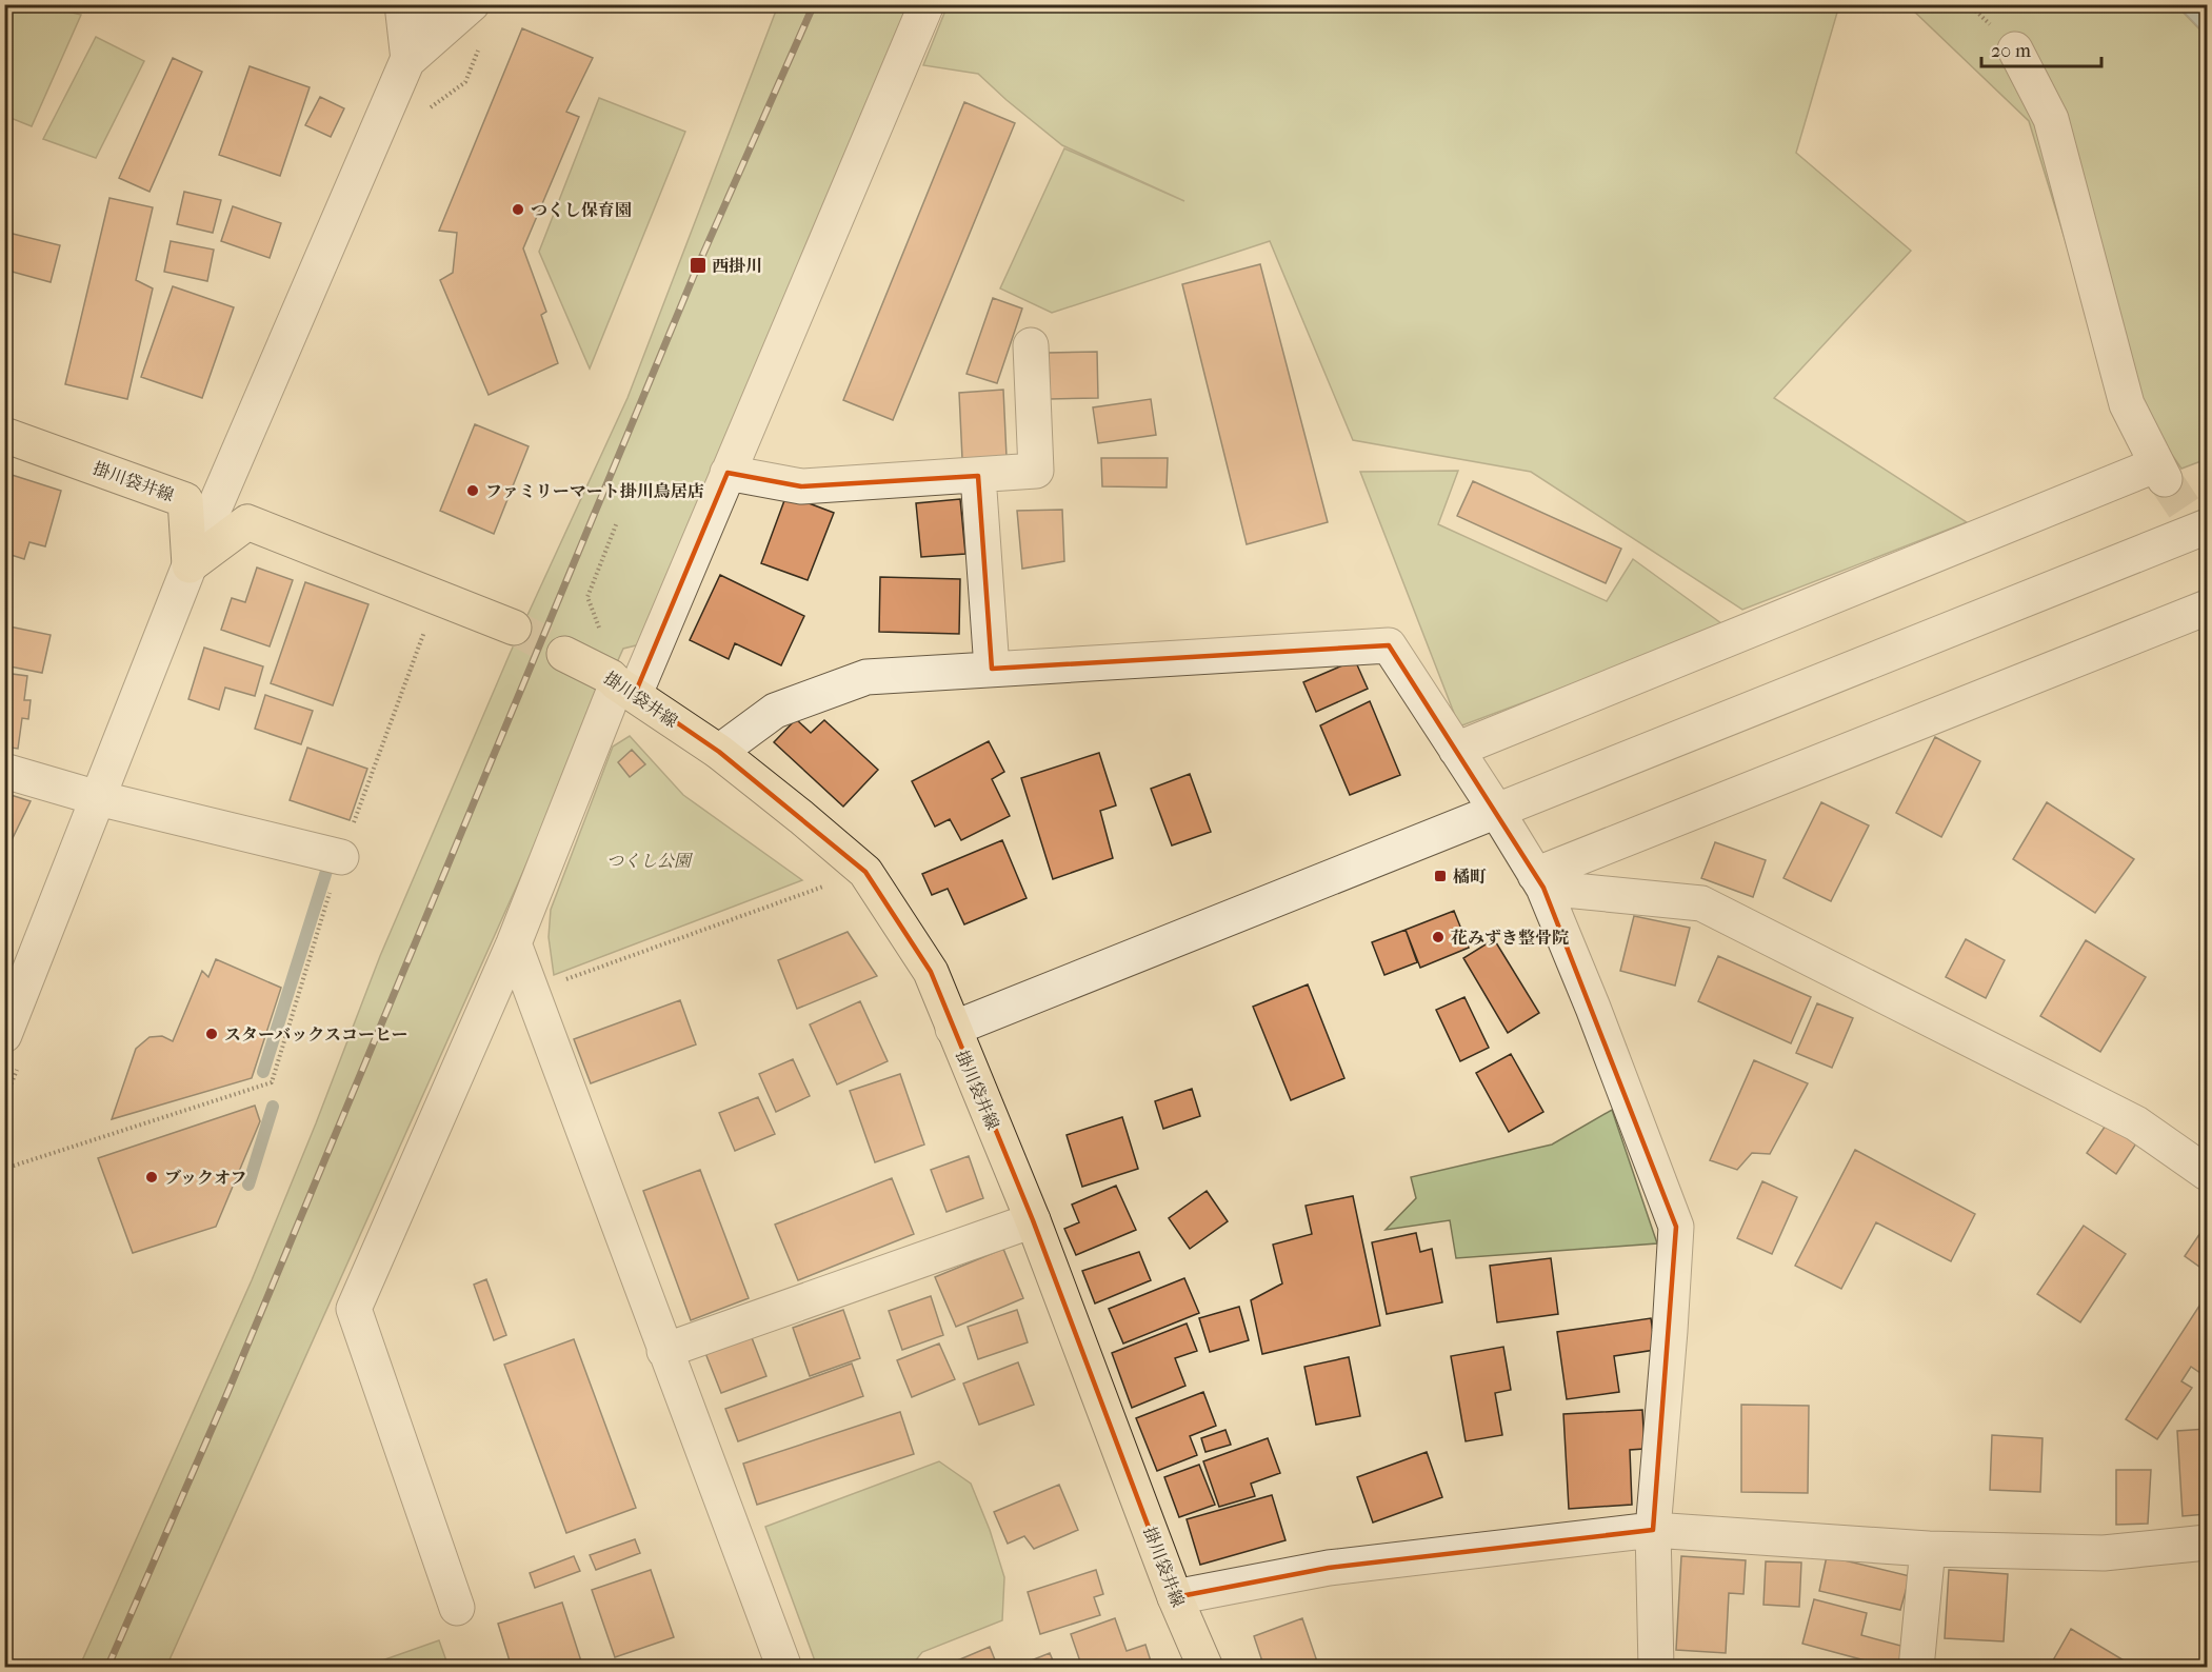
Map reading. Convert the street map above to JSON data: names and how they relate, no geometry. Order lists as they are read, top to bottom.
{
  "streets": {
    "main road": ["掛川袋井線"]
  },
  "parks": ["つくし公園"],
  "places": {
    "other": [
      "つくし保育園",
      "ファミリーマート掛川鳥居店",
      "花みずき整骨院",
      "スターバックスコーヒー",
      "ブックオフ"
    ],
    "transit": ["西掛川", "橘町"]
  },
  "scale_bar": "20 m"
}
